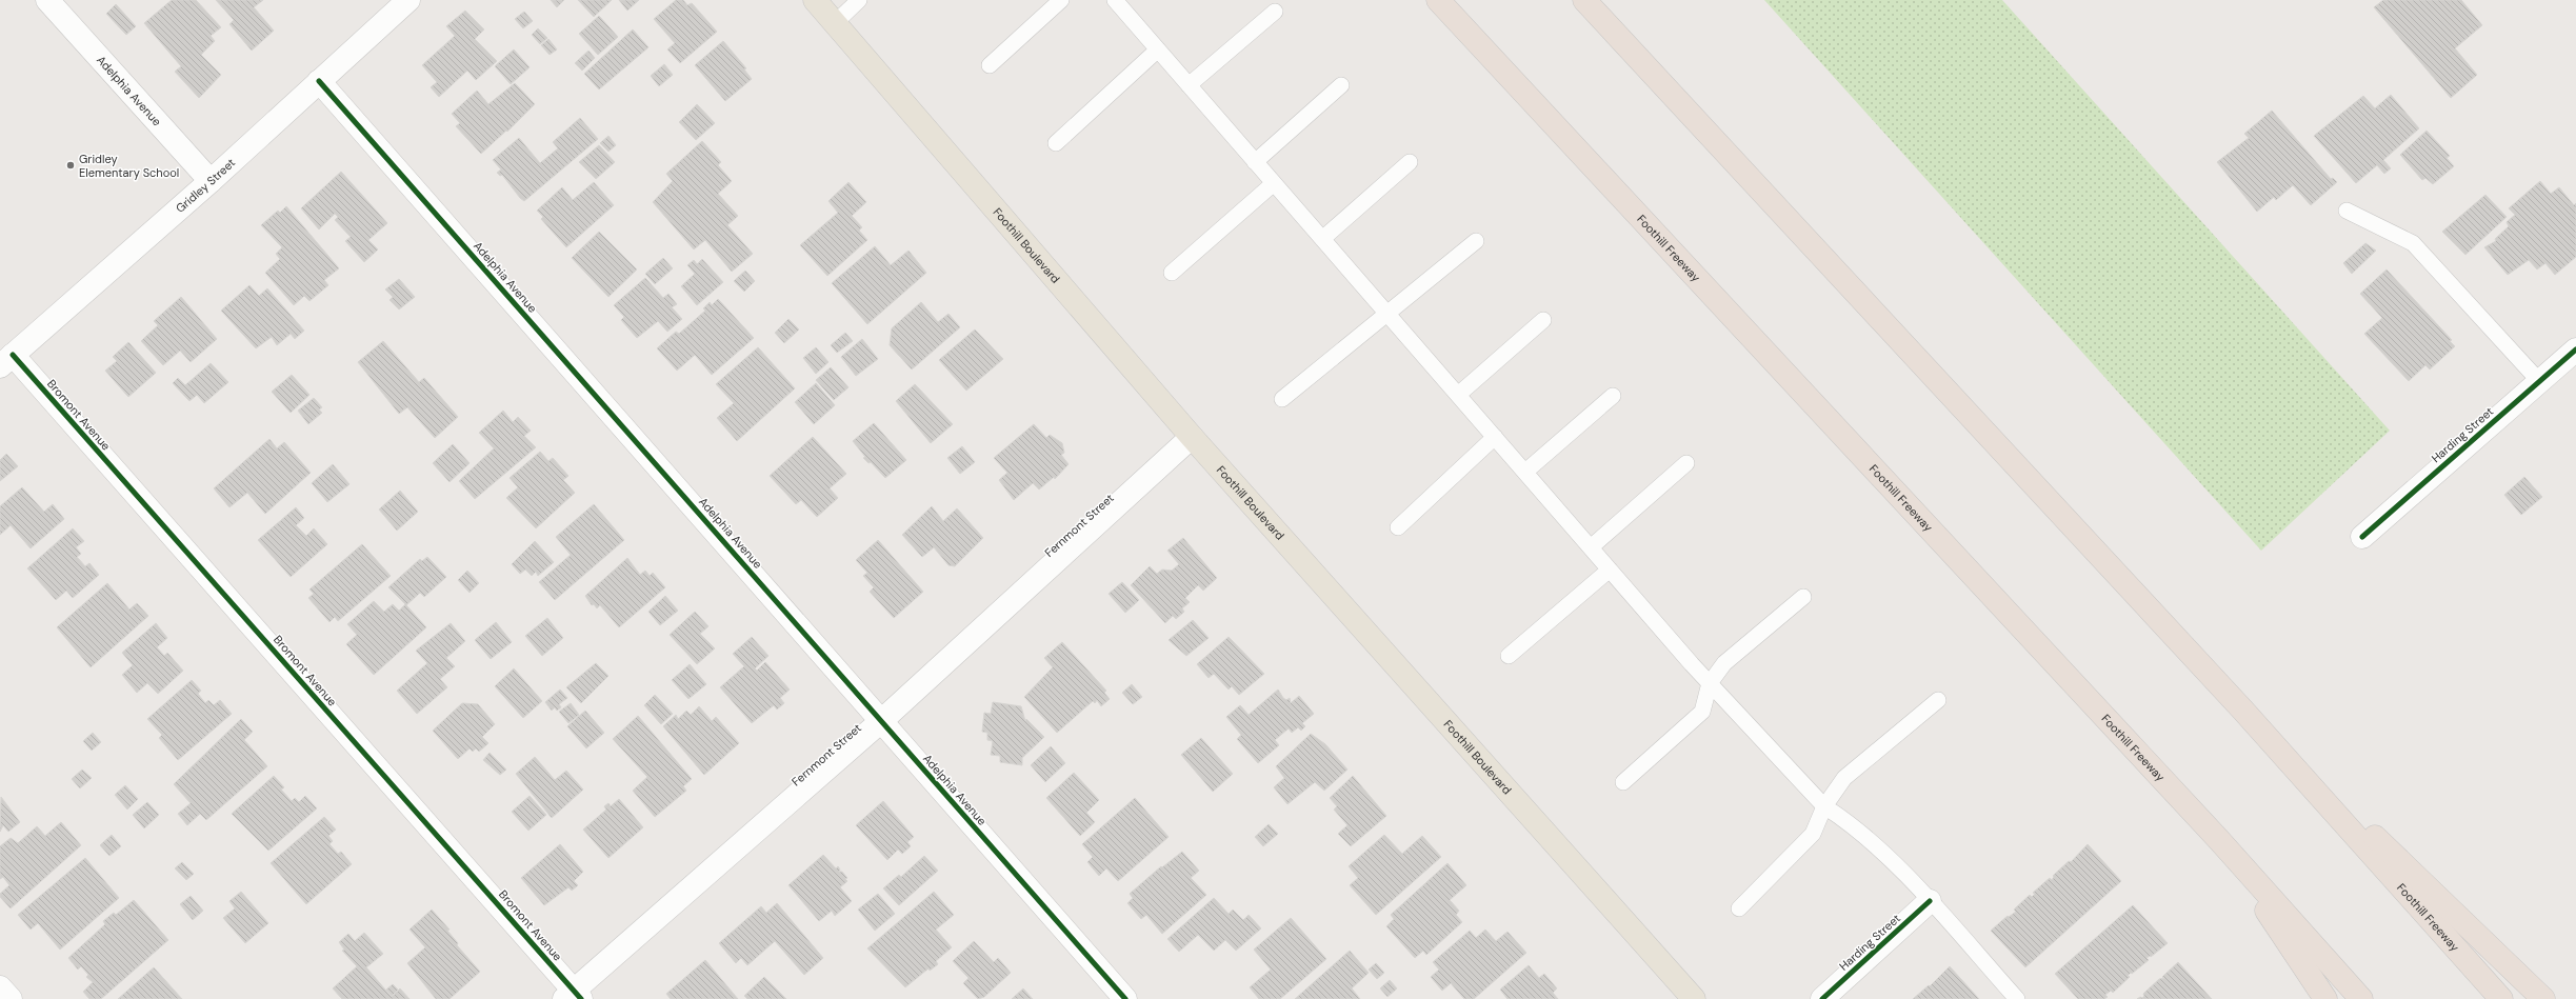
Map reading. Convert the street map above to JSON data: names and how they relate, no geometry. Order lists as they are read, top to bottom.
{
  "streets": {
    "highway": ["Foothill Freeway"],
    "main road": ["Foothill Boulevard"],
    "street": [
      "Adelphia Avenue",
      "Gridley Street",
      "Bromont Avenue",
      "Harding Street",
      "Fernmont Street"
    ]
  },
  "crossings": [
    ["Adelphia Avenue", "Gridley Street"],
    ["Adelphia Avenue", "Fernmont Street"],
    ["Gridley Street", "Bromont Avenue"],
    ["Foothill Boulevard", "Fernmont Street"],
    ["Bromont Avenue", "Fernmont Street"]
  ],
  "places": ["Gridley Elementary School"]
}
